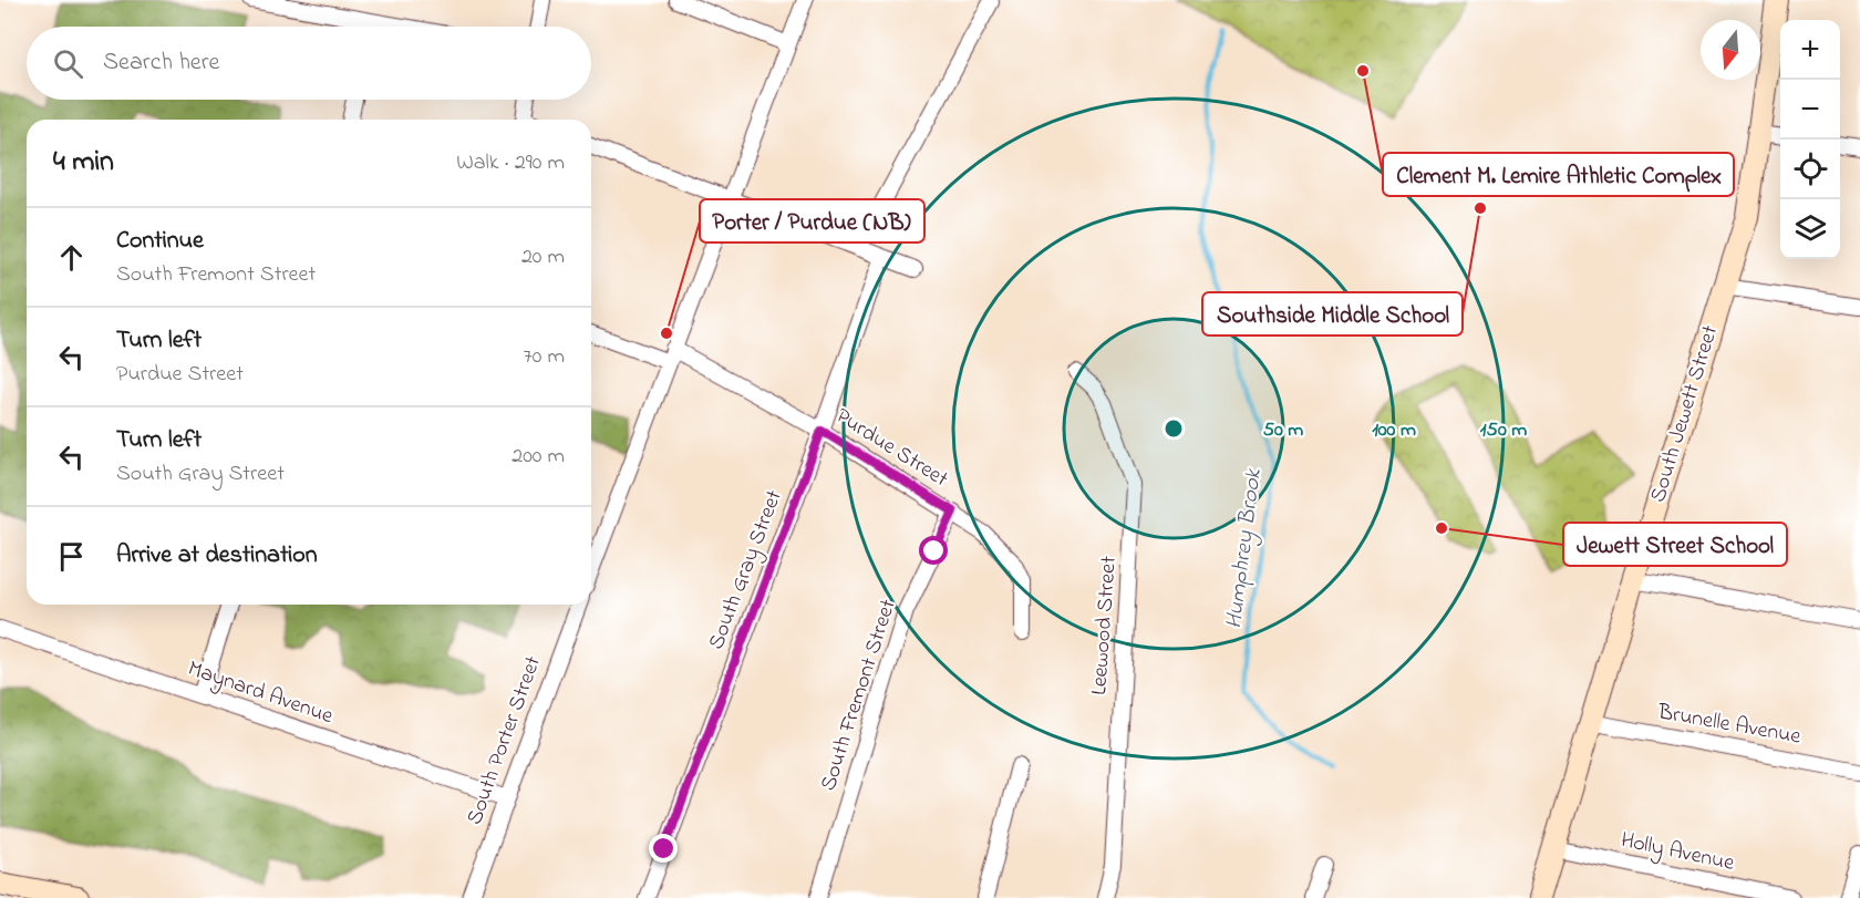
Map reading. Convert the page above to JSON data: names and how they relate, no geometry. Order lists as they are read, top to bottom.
{
  "streets": {
    "street": [
      "South Jewett Street",
      "Purdue Street",
      "South Gray Street",
      "Leewood Street",
      "Maynard Avenue",
      "South Fremont Street",
      "Brunelle Avenue",
      "South Porter Street",
      "Holly Avenue"
    ]
  },
  "crossings": [
    ["South Jewett Street", "Brunelle Avenue"],
    ["South Jewett Street", "Holly Avenue"],
    ["Purdue Street", "South Gray Street"],
    ["Purdue Street", "South Fremont Street"],
    ["Maynard Avenue", "South Porter Street"]
  ],
  "water": ["Humphrey Brook"],
  "places": [
    "Clement M. Lemire Athletic Complex",
    "Southside Middle School",
    "Porter / Purdue (NB)",
    "Jewett Street School"
  ],
  "north": "bottom",
  "page": {
    "map_buttons": ["+", "−"],
    "search": "Search here",
    "heading": ["4 min", "Walk · 290 m"],
    "list": [
      ["Continue", "South Fremont Street", "20 m"],
      ["Turn left", "Purdue Street", "70 m"],
      ["Turn left", "South Gray Street", "200 m"],
      "Arrive at destination"
    ]
  },
  "rings": ["50 m", "100 m", "150 m"]
}
